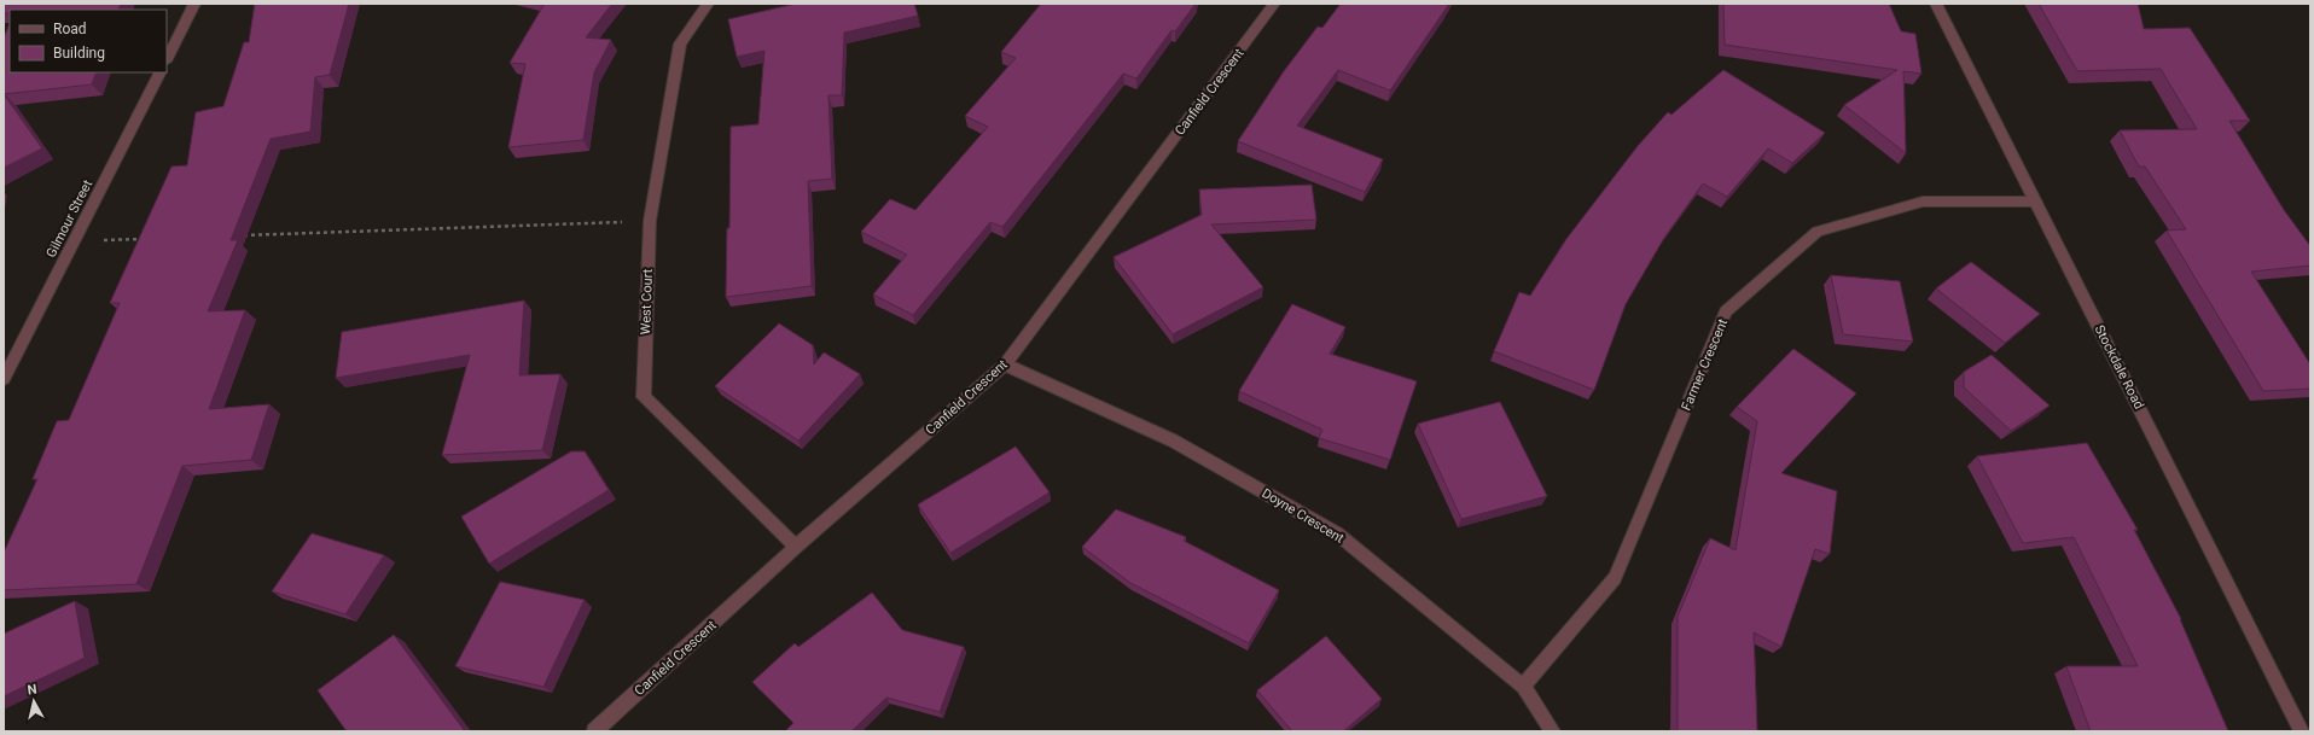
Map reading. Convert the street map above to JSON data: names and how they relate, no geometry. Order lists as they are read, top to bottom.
{
  "streets": {
    "street": [
      "Canfield Crescent",
      "Gilmour Street",
      "West Court",
      "Farmer Crescent",
      "Stockdale Road",
      "Doyne Crescent"
    ]
  },
  "crossings": [
    ["Canfield Crescent", "West Court"],
    ["Canfield Crescent", "Doyne Crescent"],
    ["Farmer Crescent", "Stockdale Road"],
    ["Farmer Crescent", "Doyne Crescent"]
  ],
  "legend": ["Road", "Building"],
  "north": "top"
}
